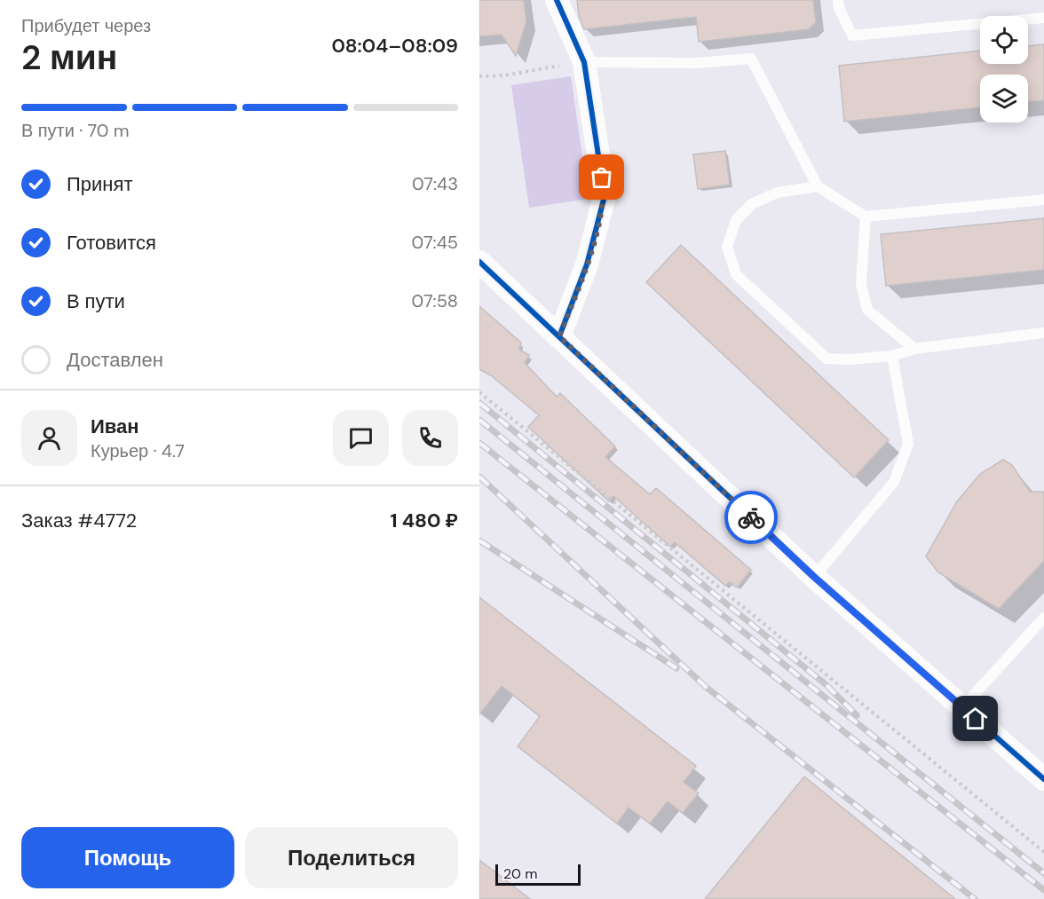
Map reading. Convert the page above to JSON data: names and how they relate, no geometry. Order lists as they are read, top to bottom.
{
  "scale_bar": "20 m",
  "page": {
    "heading": ["2 мин", "Прибудет через", "08:04–08:09"],
    "panel": [
      "Иван",
      "Курьер · 4.7",
      "Заказ #4772",
      "1 480 ₽"
    ],
    "bar": "В пути · 70 m",
    "list": [
      ["Принят", "07:43"],
      ["Готовится", "07:45"],
      ["В пути", "07:58"],
      "Доставлен"
    ],
    "buttons": ["Помощь", "Поделиться"],
    "scale": "20 m"
  }
}
